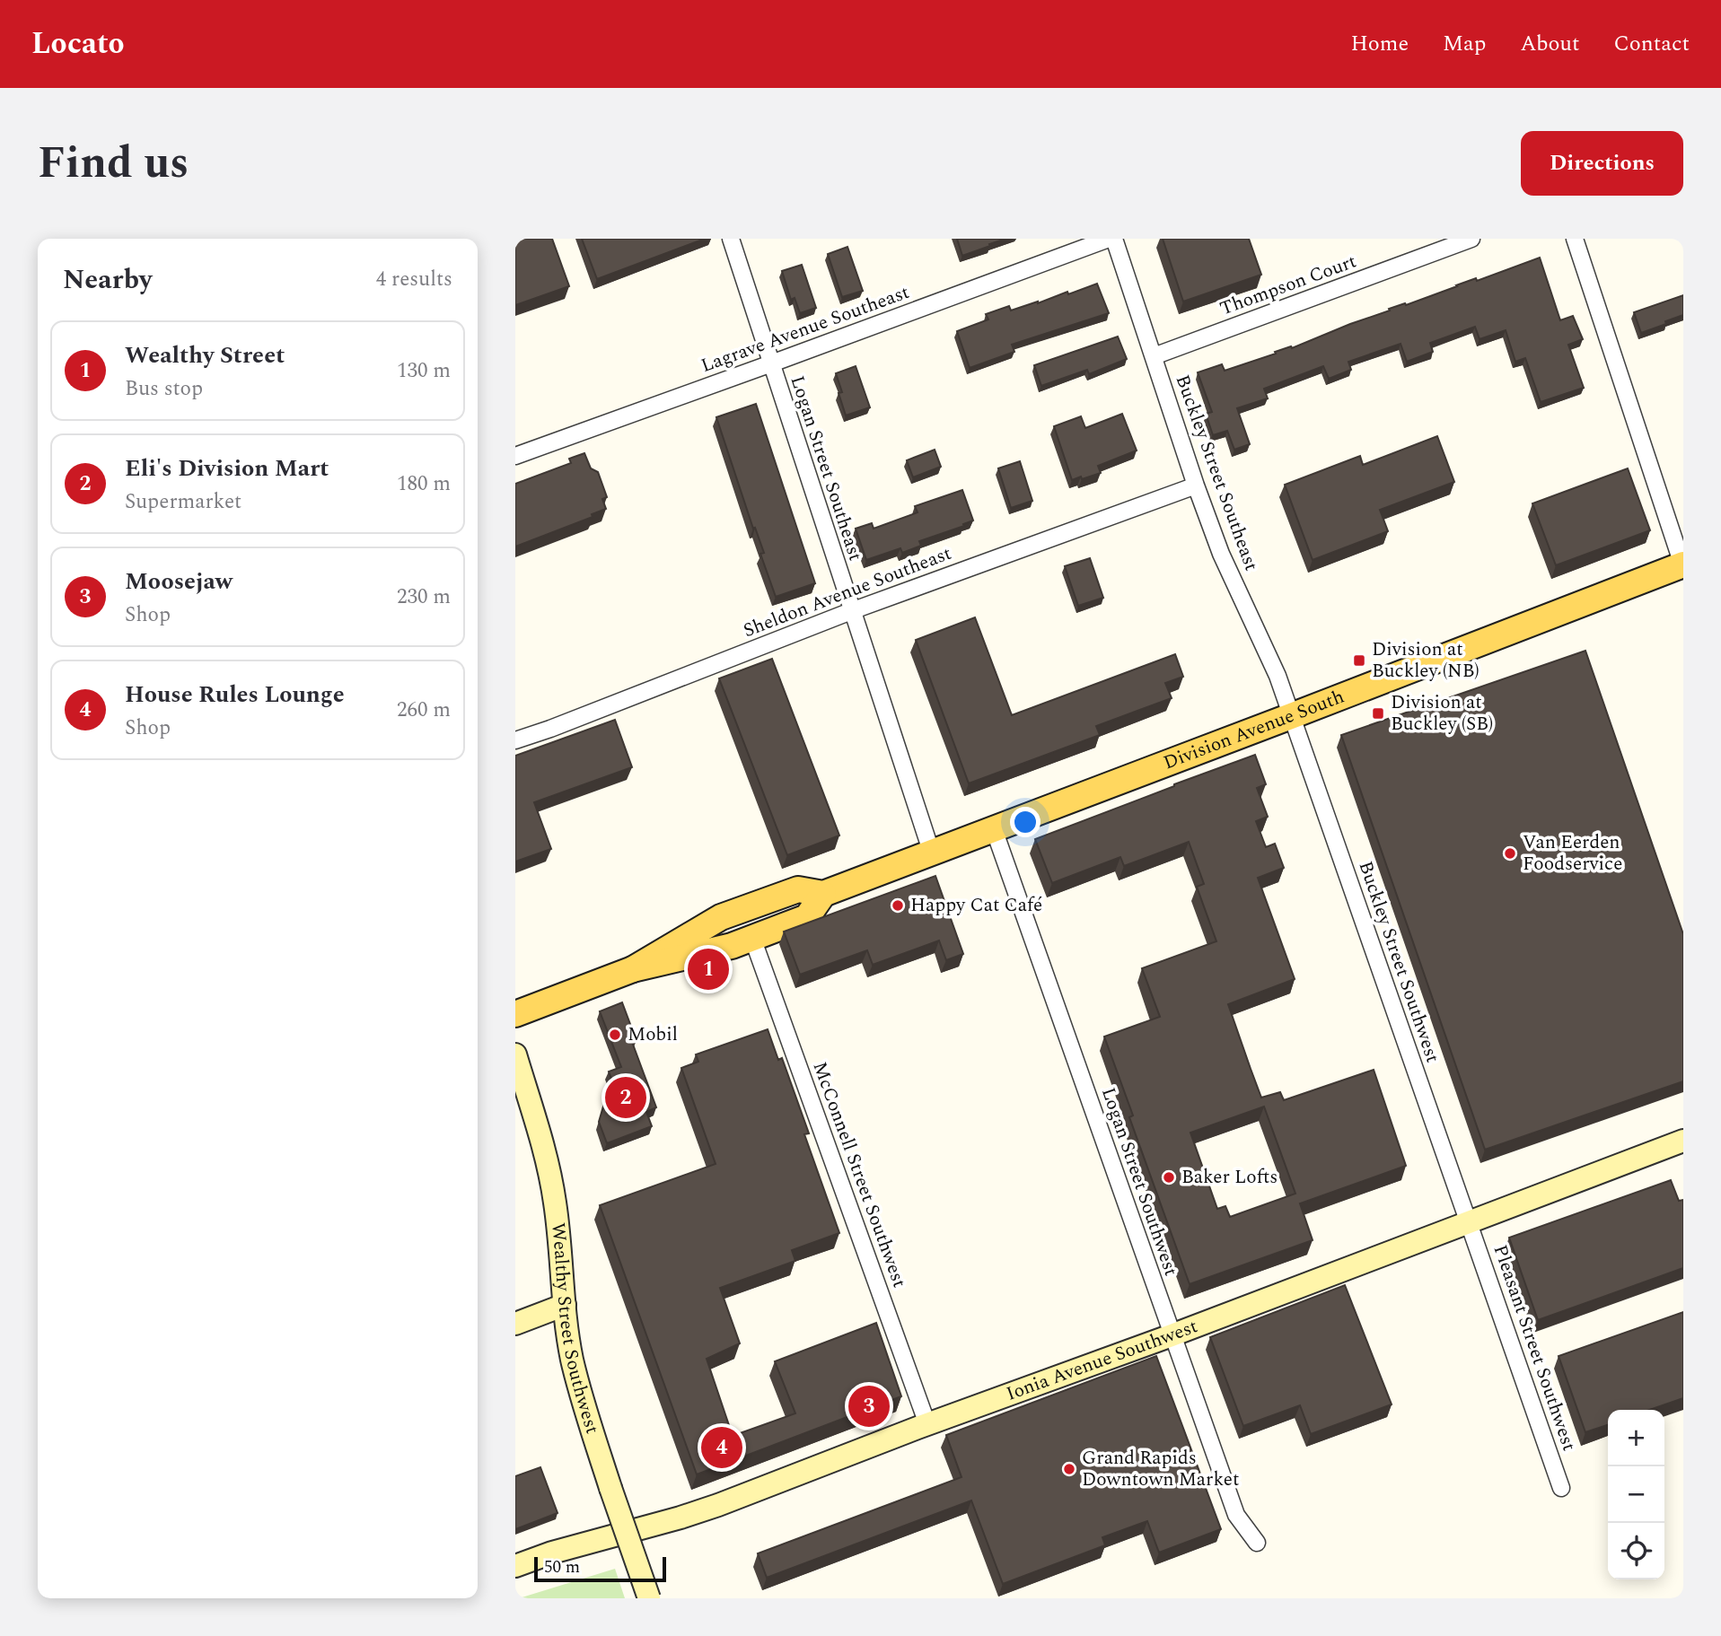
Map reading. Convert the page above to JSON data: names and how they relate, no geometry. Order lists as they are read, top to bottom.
{
  "streets": {
    "main road": ["Division Avenue South"],
    "street": [
      "Thompson Court",
      "Lagrave Avenue Southeast",
      "Logan Street Southeast",
      "Buckley Street Southeast",
      "Sheldon Avenue Southeast",
      "Buckley Street Southwest",
      "McConnell Street Southwest",
      "Logan Street Southwest",
      "Wealthy Street Southwest",
      "Pleasant Street Southwest",
      "Ionia Avenue Southwest"
    ]
  },
  "crossings": [
    ["Thompson Court", "Buckley Street Southeast"],
    ["Lagrave Avenue Southeast", "Logan Street Southeast"],
    ["Logan Street Southeast", "Sheldon Avenue Southeast"],
    ["Logan Street Southeast", "Division Avenue South"],
    ["Buckley Street Southeast", "Sheldon Avenue Southeast"],
    ["Buckley Street Southeast", "Division Avenue South"],
    ["Buckley Street Southeast", "Buckley Street Southwest"],
    ["Division Avenue South", "Buckley Street Southwest"],
    ["Division Avenue South", "McConnell Street Southwest"],
    ["Division Avenue South", "Logan Street Southwest"],
    ["Buckley Street Southwest", "Pleasant Street Southwest"],
    ["Buckley Street Southwest", "Ionia Avenue Southwest"],
    ["McConnell Street Southwest", "Ionia Avenue Southwest"],
    ["Logan Street Southwest", "Ionia Avenue Southwest"],
    ["Pleasant Street Southwest", "Ionia Avenue Southwest"]
  ],
  "places": {
    "transit": ["Division at Buckley (NB)", "Division at Buckley (SB)"],
    "other": [
      "Van Eerden Foodservice",
      "Happy Cat Café",
      "Mobil",
      "Baker Lofts",
      "Grand Rapids Downtown Market"
    ]
  },
  "scale_bar": "50 m",
  "page": {
    "header": "Locato",
    "nav": [
      "Home",
      "Map",
      "About",
      "Contact"
    ],
    "title": "Find us",
    "buttons": "Directions",
    "heading": ["Nearby", "4 results"],
    "list": [
      {
        "mark": "1",
        "name": "Wealthy Street",
        "note": "Bus stop",
        "value": "130 m"
      },
      {
        "mark": "2",
        "name": "Eli's Division Mart",
        "note": "Supermarket",
        "value": "180 m"
      },
      {
        "mark": "3",
        "name": "Moosejaw",
        "note": "Shop",
        "value": "230 m"
      },
      {
        "mark": "4",
        "name": "House Rules Lounge",
        "note": "Shop",
        "value": "260 m"
      }
    ],
    "pins": [
      "1",
      "2",
      "3",
      "4"
    ],
    "map_buttons": ["+", "−"],
    "scale": "50 m"
  }
}
